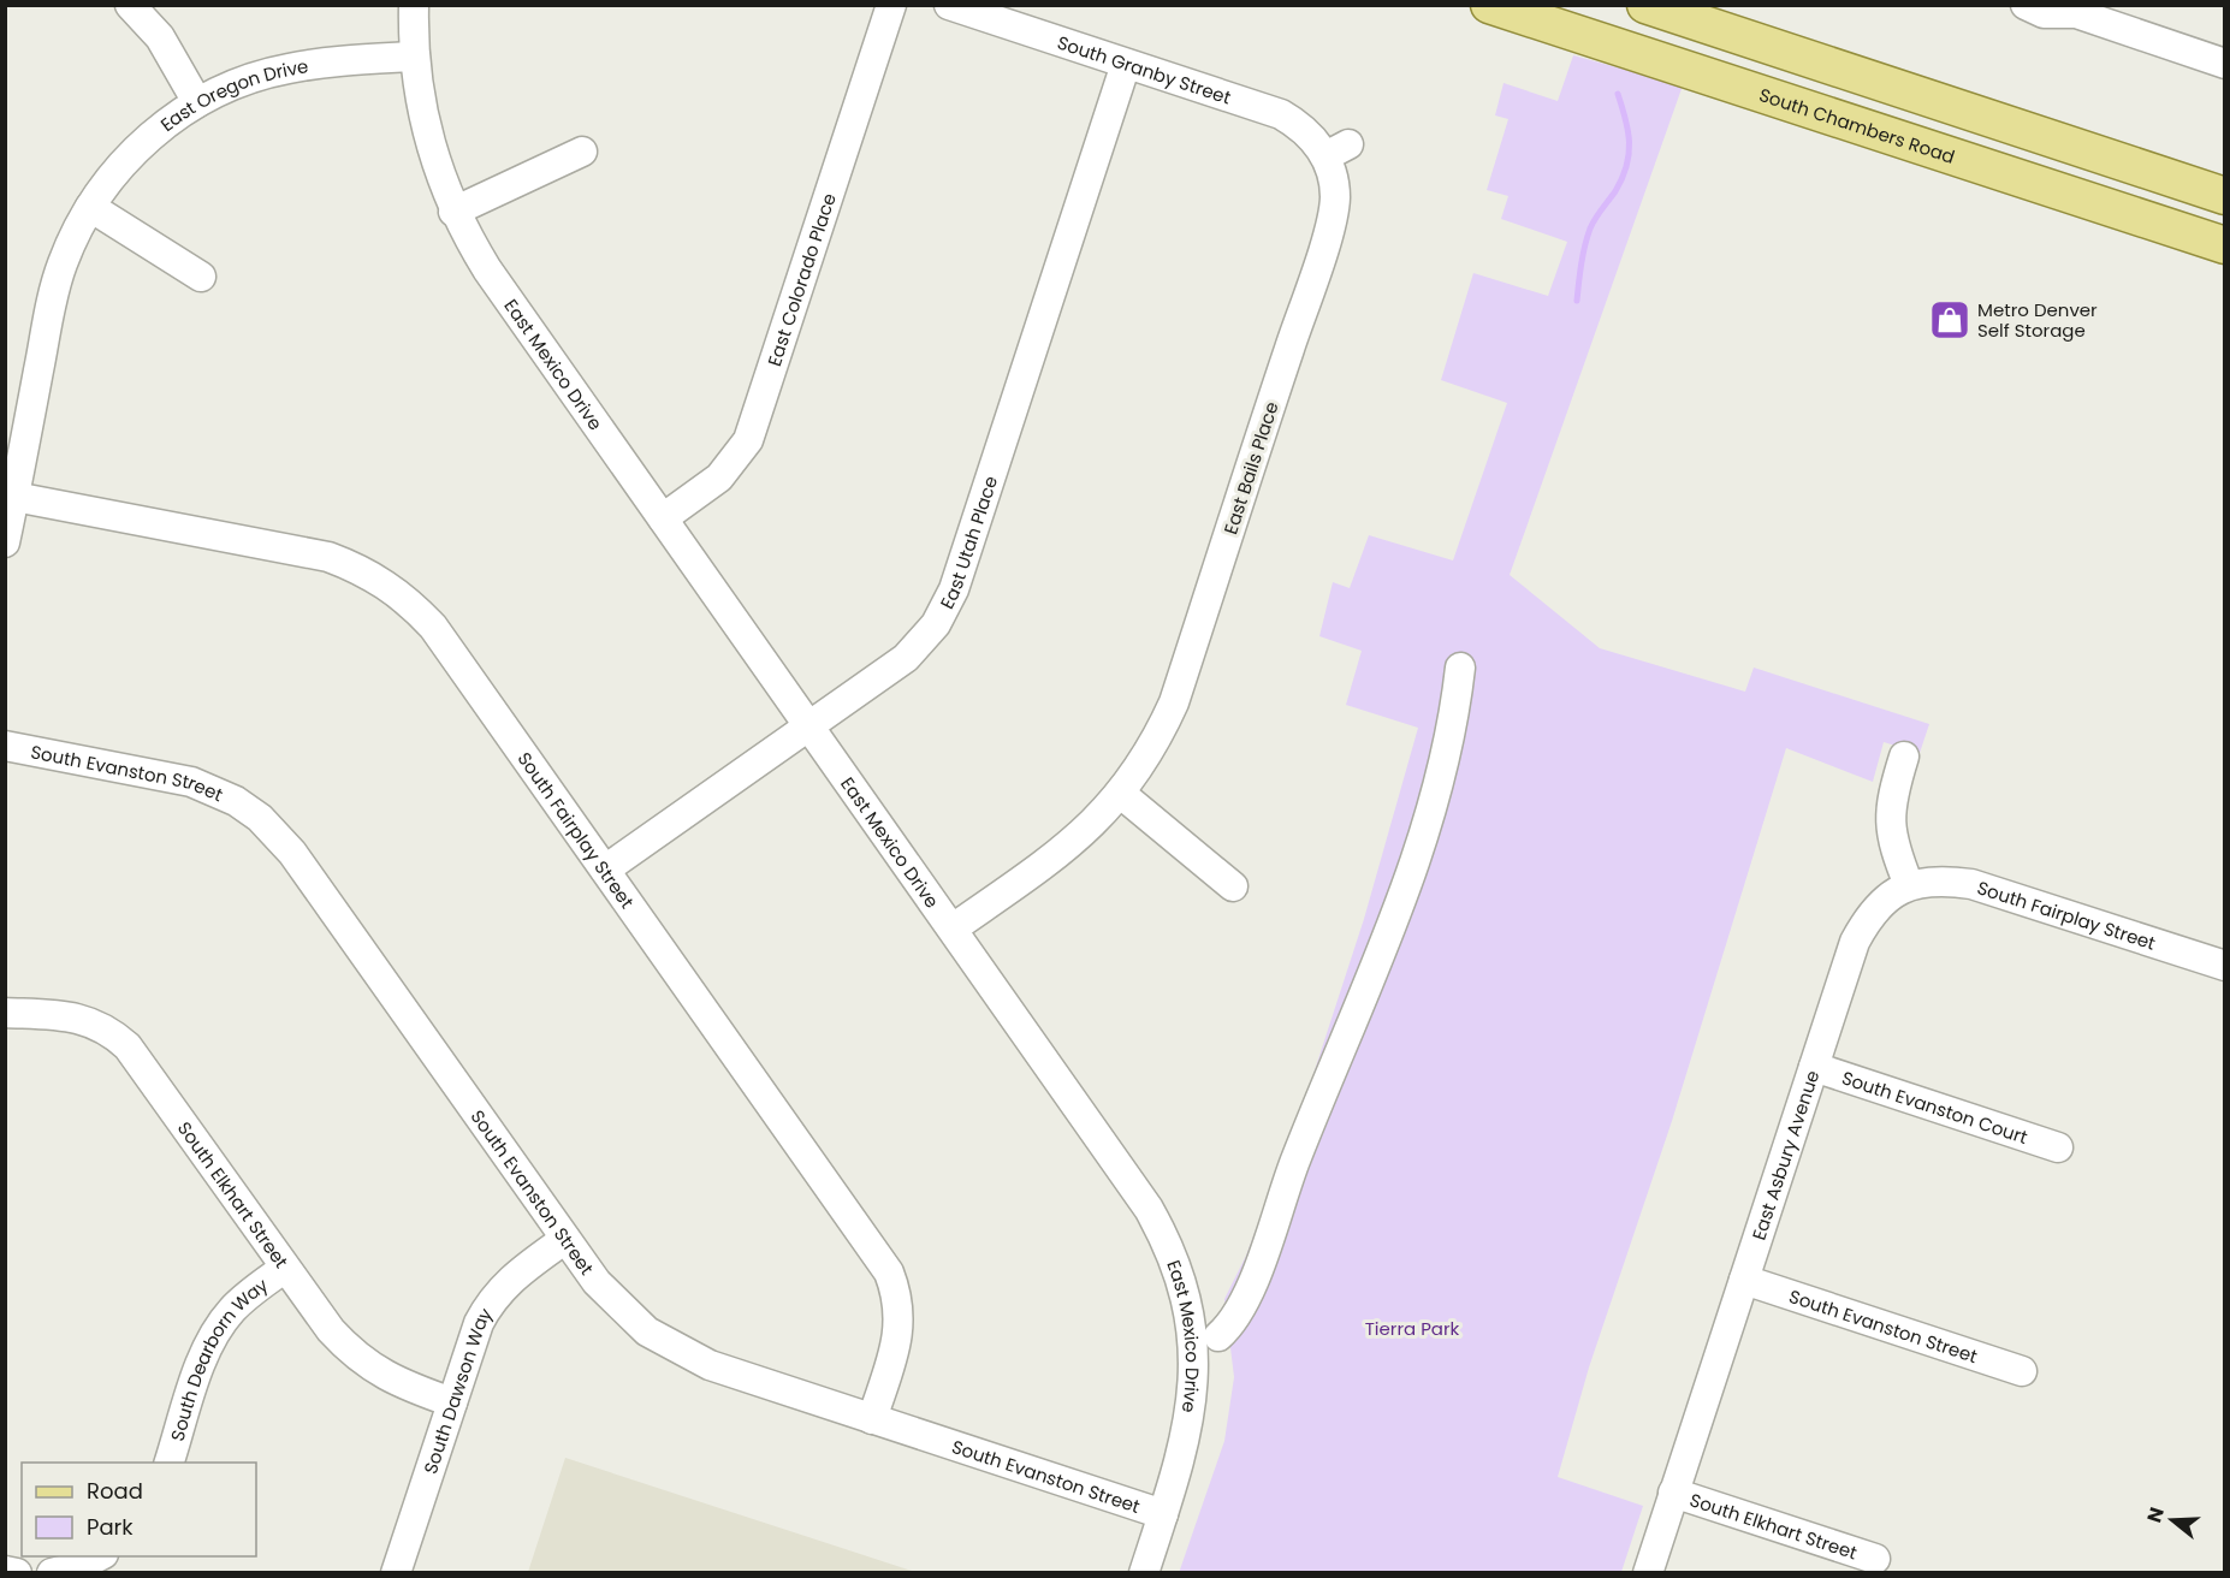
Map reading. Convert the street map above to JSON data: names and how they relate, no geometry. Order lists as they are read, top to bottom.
{
  "streets": {
    "main road": ["South Chambers Road"],
    "street": [
      "South Granby Street",
      "East Oregon Drive",
      "East Colorado Place",
      "East Mexico Drive",
      "East Bails Place",
      "East Utah Place",
      "South Evanston Street",
      "South Fairplay Street",
      "South Evanston Court",
      "East Asbury Avenue",
      "South Elkhart Street",
      "South Dearborn Way",
      "South Dawson Way"
    ]
  },
  "crossings": [
    ["South Granby Street", "East Bails Place"],
    ["South Granby Street", "East Utah Place"],
    ["East Oregon Drive", "East Mexico Drive"],
    ["East Oregon Drive", "South Fairplay Street"],
    ["East Colorado Place", "East Mexico Drive"],
    ["East Mexico Drive", "East Bails Place"],
    ["East Mexico Drive", "East Utah Place"],
    ["East Mexico Drive", "South Evanston Street"],
    ["East Utah Place", "South Fairplay Street"],
    ["South Evanston Street", "South Fairplay Street"],
    ["South Evanston Street", "East Asbury Avenue"],
    ["South Evanston Street", "South Dawson Way"],
    ["South Fairplay Street", "East Asbury Avenue"],
    ["South Evanston Court", "East Asbury Avenue"],
    ["East Asbury Avenue", "South Elkhart Street"],
    ["South Elkhart Street", "South Dearborn Way"],
    ["South Elkhart Street", "South Dawson Way"]
  ],
  "parks": ["Tierra Park"],
  "places": {
    "shop": ["Metro Denver Self Storage"]
  },
  "legend": ["Road", "Park"],
  "north": "left"
}
